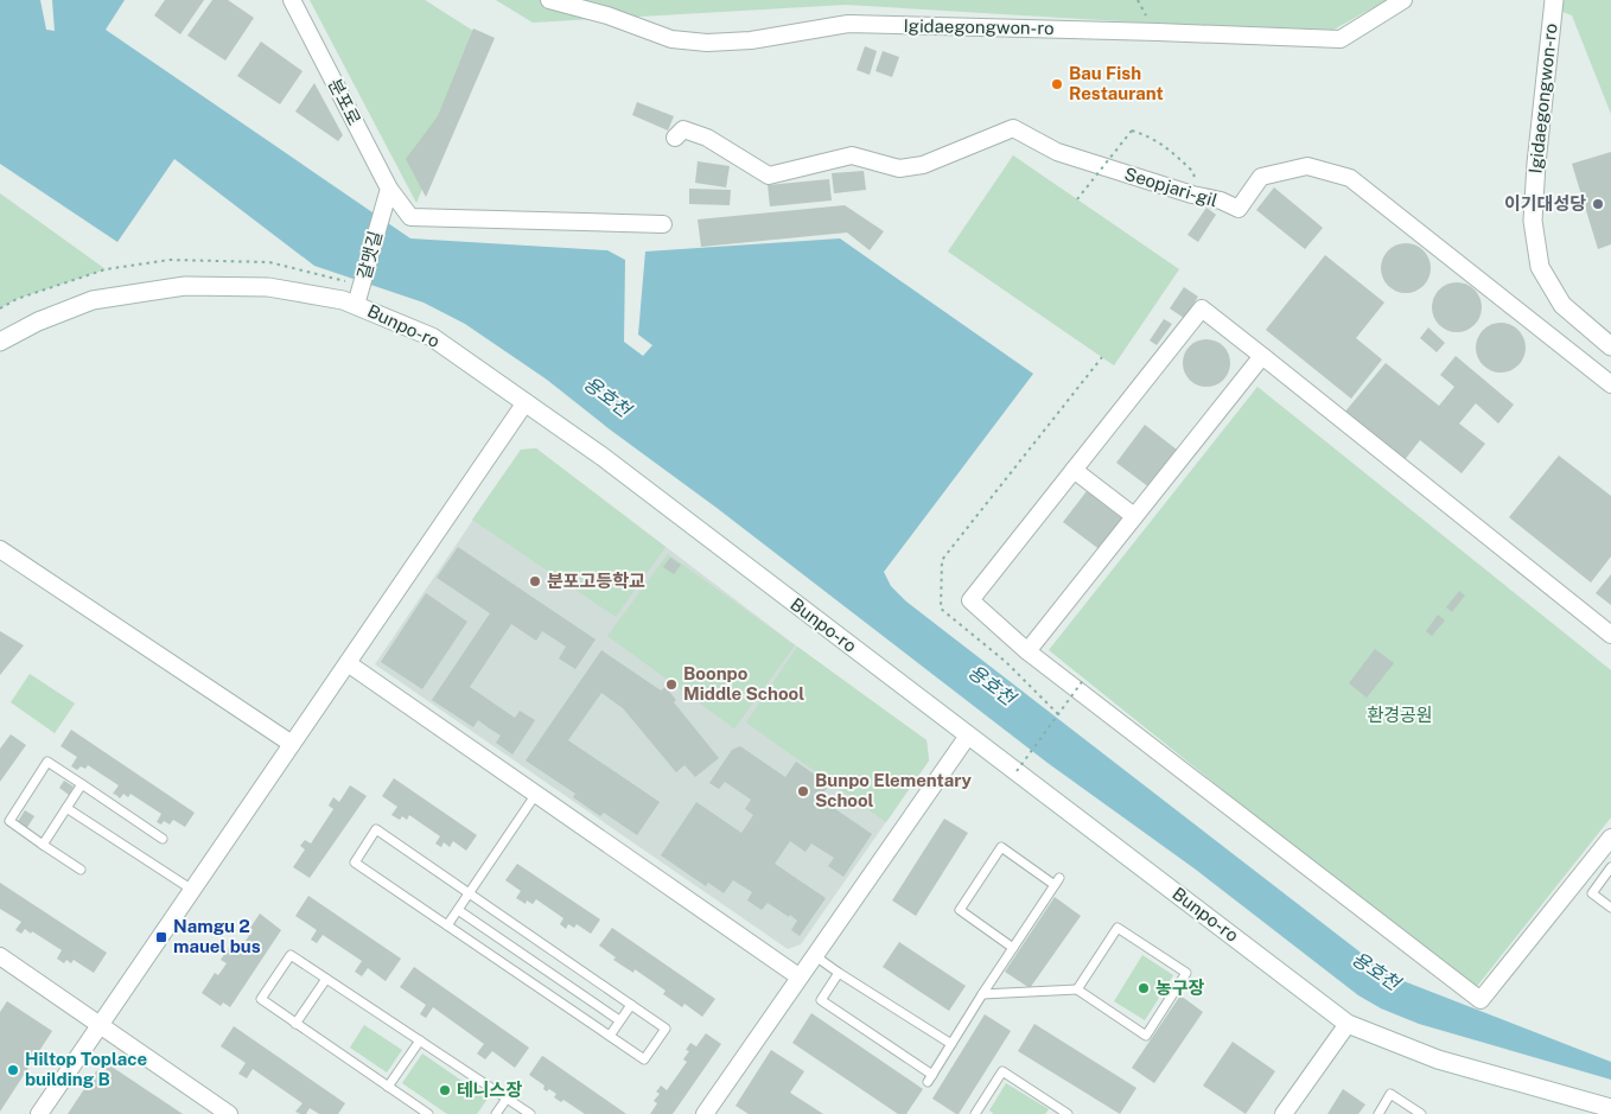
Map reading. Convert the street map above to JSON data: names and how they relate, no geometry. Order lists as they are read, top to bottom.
{
  "streets": {
    "main road": ["Igidaegongwon-ro", "Bunpo-ro"],
    "street": ["분포로", "Seopjari-gil", "갈맷길"]
  },
  "crossings": [
    ["분포로", "갈맷길"],
    ["갈맷길", "Bunpo-ro"]
  ],
  "water": ["용호천"],
  "parks": ["환경공원"],
  "places": {
    "other": [
      "Bau Fish Restaurant",
      "이기대성당",
      "분포고등학교",
      "Boonpo Middle School",
      "Bunpo Elementary School",
      "농구장",
      "Hiltop Toplace building B",
      "테니스장"
    ],
    "transit": ["Namgu 2 mauel bus"]
  }
}
